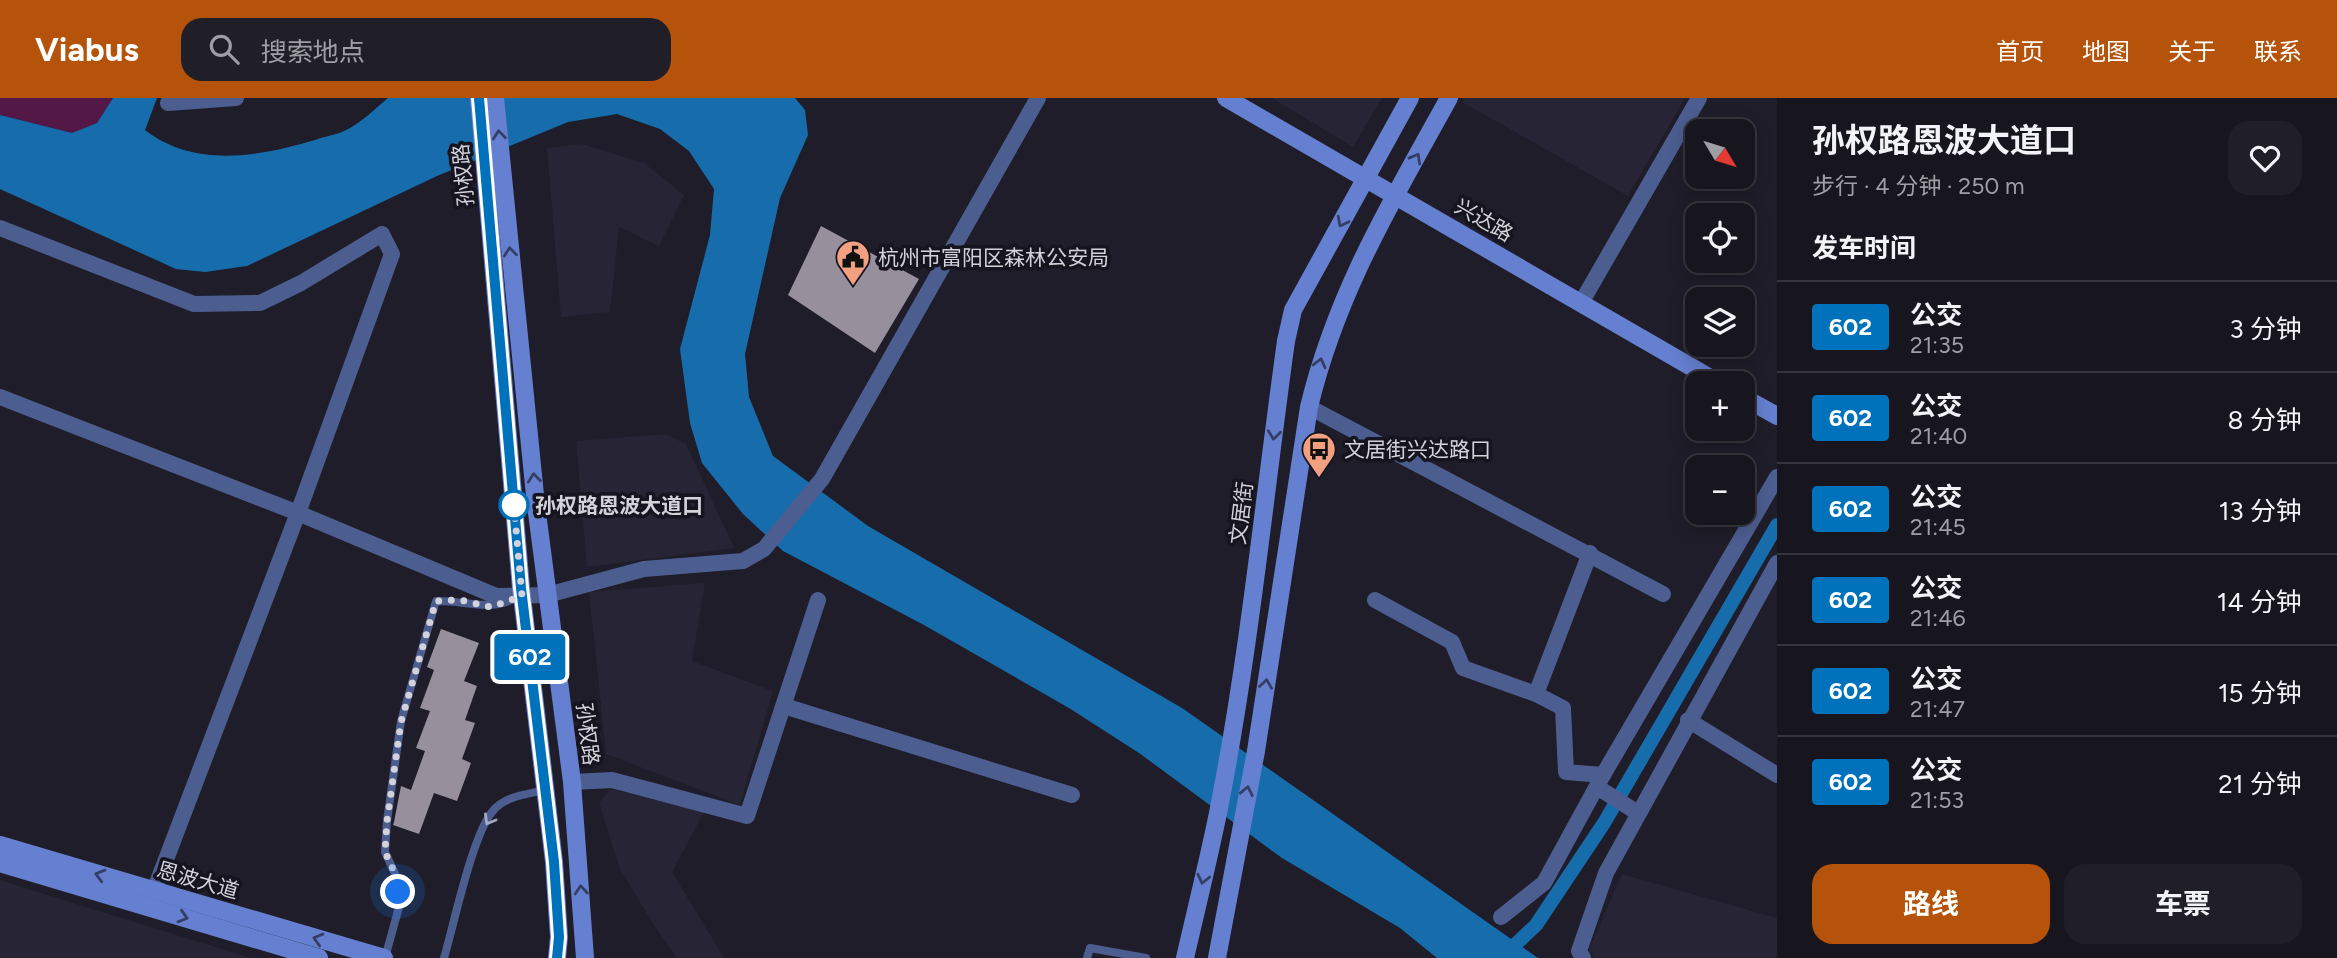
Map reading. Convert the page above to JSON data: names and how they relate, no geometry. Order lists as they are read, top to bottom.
{
  "streets": {
    "main road": [
      "孙权路",
      "兴达路",
      "文居街",
      "恩波大道"
    ]
  },
  "crossings": [
    ["兴达路", "文居街"]
  ],
  "places": {
    "public building": ["杭州市富阳区森林公安局"],
    "bus stop": ["文居街兴达路口"],
    "other": ["孙权路恩波大道口"]
  },
  "lines": ["bus line 602"],
  "north": "bottom right",
  "page": {
    "header": "Viabus",
    "search": "搜索地点",
    "nav": [
      "首页",
      "地图",
      "关于",
      "联系"
    ],
    "on_map": "602",
    "heading": [
      ["孙权路恩波大道口", "步行 · 4 分钟 · 250 m"],
      "发车时间"
    ],
    "map_buttons": ["+", "−"],
    "list": [
      {
        "mark": "602",
        "name": "公交",
        "note": "21:35",
        "value": "3 分钟"
      },
      {
        "mark": "602",
        "name": "公交",
        "note": "21:40",
        "value": "8 分钟"
      },
      {
        "mark": "602",
        "name": "公交",
        "note": "21:45",
        "value": "13 分钟"
      },
      {
        "mark": "602",
        "name": "公交",
        "note": "21:46",
        "value": "14 分钟"
      },
      {
        "mark": "602",
        "name": "公交",
        "note": "21:47",
        "value": "15 分钟"
      },
      {
        "mark": "602",
        "name": "公交",
        "note": "21:53",
        "value": "21 分钟"
      }
    ],
    "buttons": ["路线", "车票"]
  }
}
